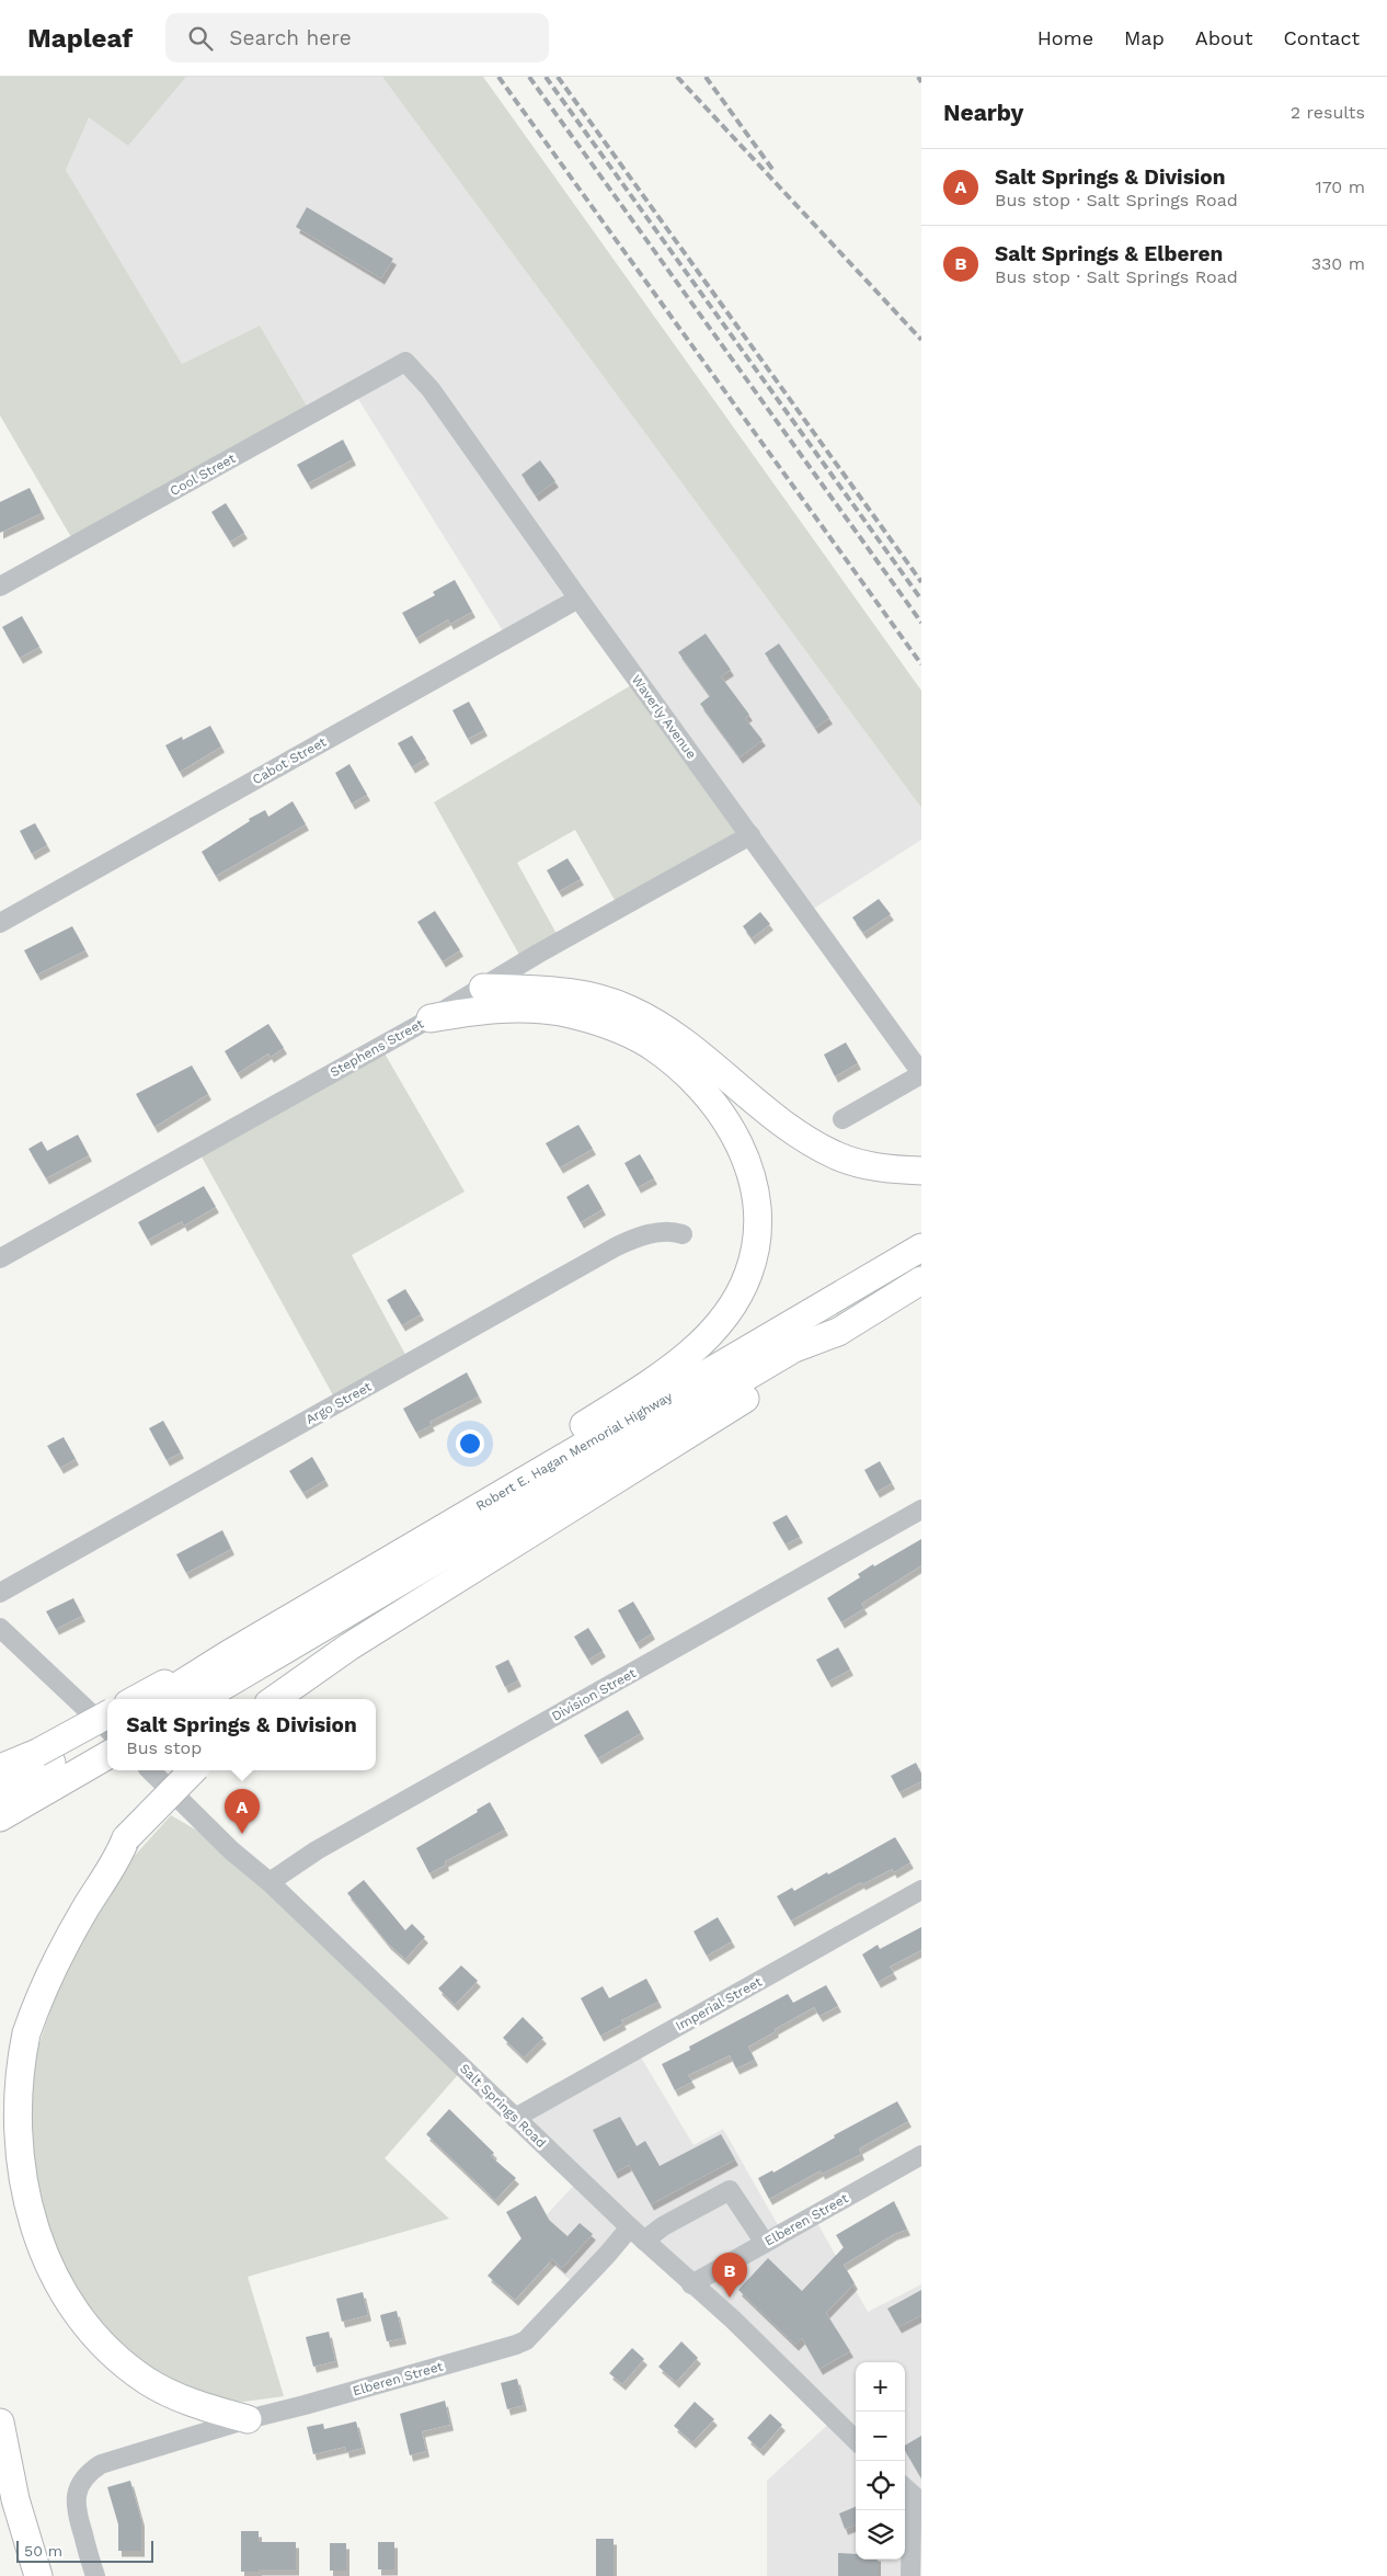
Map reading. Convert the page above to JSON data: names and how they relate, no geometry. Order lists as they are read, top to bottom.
{
  "streets": {
    "highway": ["Robert E. Hagan Memorial Highway"],
    "street": [
      "Cool Street",
      "Waverly Avenue",
      "Cabot Street",
      "Stephens Street",
      "Argo Street",
      "Division Street",
      "Imperial Street",
      "Salt Springs Road",
      "Elberen Street"
    ]
  },
  "crossings": [
    ["Cool Street", "Waverly Avenue"],
    ["Waverly Avenue", "Cabot Street"],
    ["Waverly Avenue", "Stephens Street"],
    ["Division Street", "Salt Springs Road"],
    ["Imperial Street", "Salt Springs Road"],
    ["Salt Springs Road", "Elberen Street"]
  ],
  "scale_bar": "50 m",
  "page": {
    "header": "Mapleaf",
    "search": "Search here",
    "nav": [
      "Home",
      "Map",
      "About",
      "Contact"
    ],
    "heading": ["Nearby", "2 results"],
    "list": [
      {
        "mark": "A",
        "name": "Salt Springs & Division",
        "note": "Bus stop · Salt Springs Road",
        "value": "170 m"
      },
      {
        "mark": "B",
        "name": "Salt Springs & Elberen",
        "note": "Bus stop · Salt Springs Road",
        "value": "330 m"
      }
    ],
    "popup": ["Salt Springs & Division", "Bus stop"],
    "pins": ["A", "B"],
    "map_buttons": ["+", "−"],
    "scale": "50 m"
  }
}
